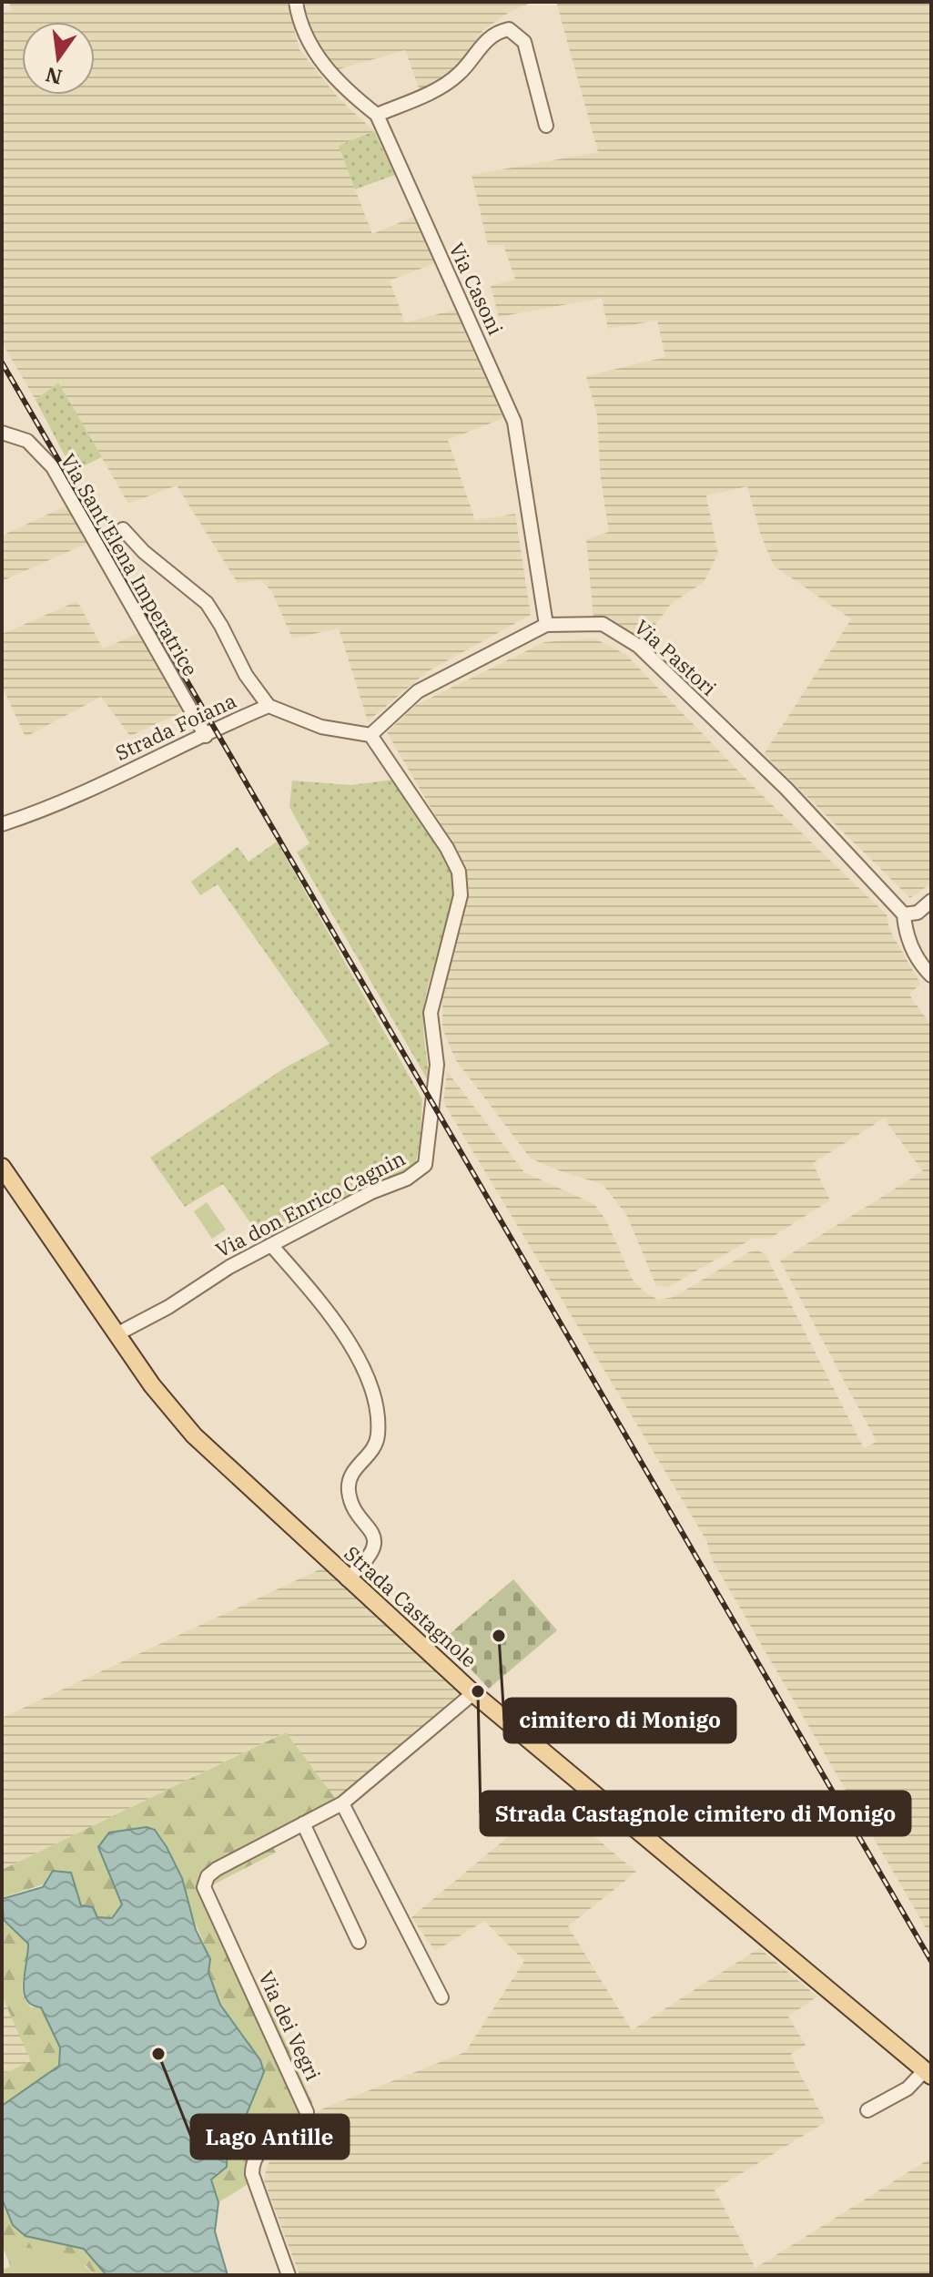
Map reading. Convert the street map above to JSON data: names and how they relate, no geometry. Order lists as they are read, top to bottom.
{
  "streets": {
    "main road": ["Strada Castagnole"],
    "street": [
      "Via Casoni",
      "Via Sant'Elena Imperatrice",
      "Via Pastori",
      "Strada Foiana",
      "Via don Enrico Cagnin",
      "Via dei Vegri"
    ]
  },
  "crossings": [
    ["Via Casoni", "Via Pastori"],
    ["Via Sant'Elena Imperatrice", "Strada Foiana"],
    ["Via Pastori", "Strada Foiana"],
    ["Via Pastori", "Via don Enrico Cagnin"],
    ["Strada Foiana", "Via don Enrico Cagnin"],
    ["Via don Enrico Cagnin", "Strada Castagnole"],
    ["Strada Castagnole", "Via dei Vegri"]
  ],
  "places": ["cimitero di Monigo", "Strada Castagnole cimitero di Monigo", "Lago Antille"],
  "north": "bottom"
}
